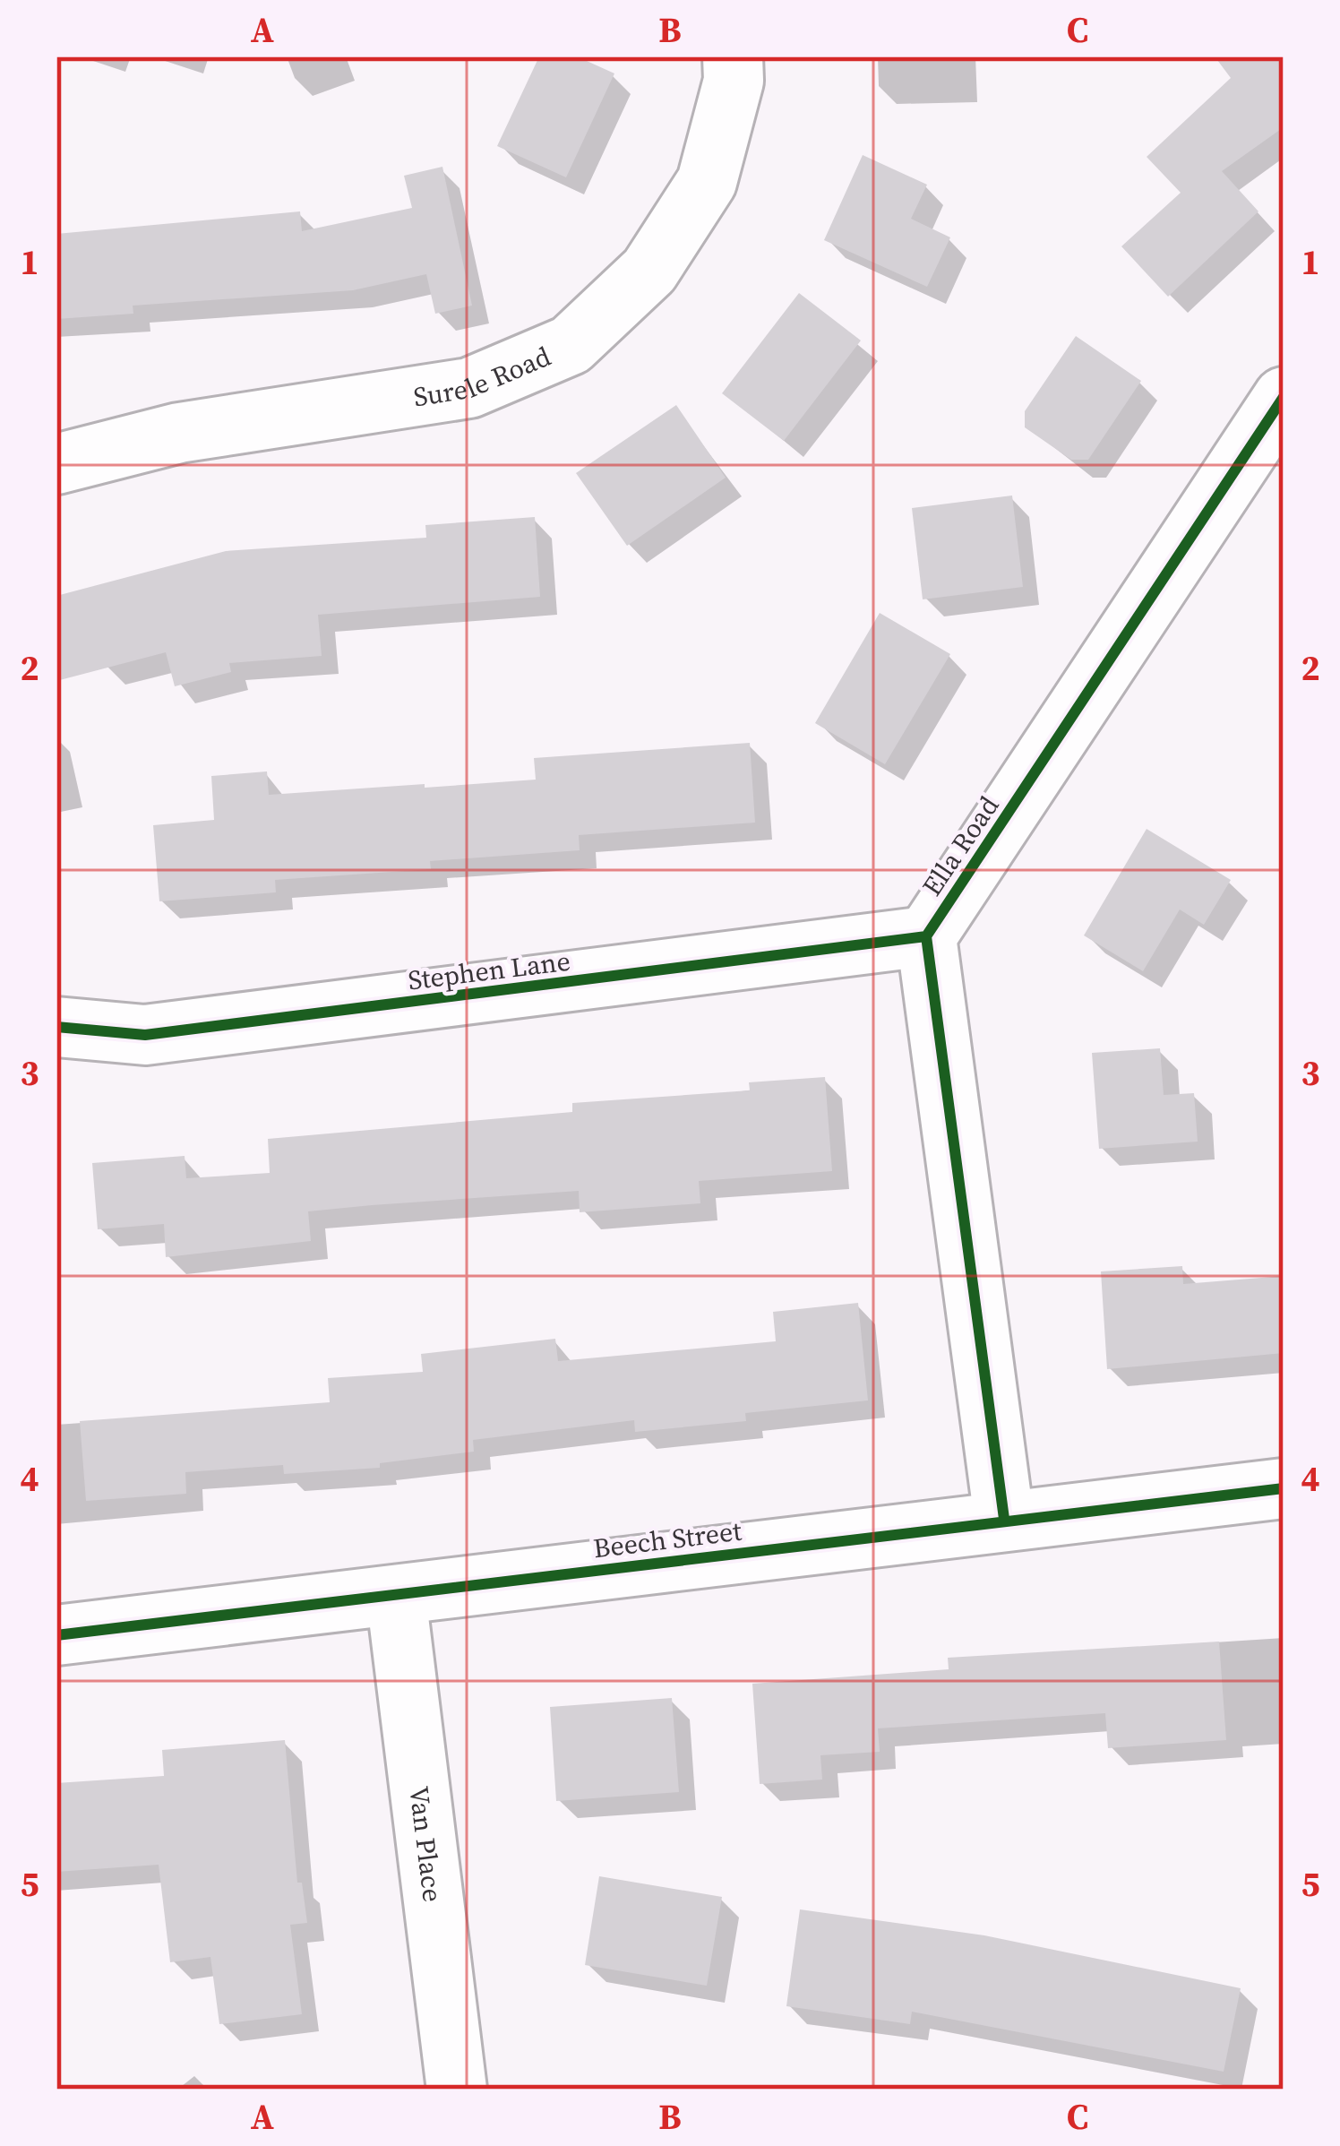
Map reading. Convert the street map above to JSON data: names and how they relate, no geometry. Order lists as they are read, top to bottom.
{
  "streets": {
    "street": [
      "Surele Road",
      "Ella Road",
      "Stephen Lane",
      "Beech Street",
      "Van Place"
    ]
  },
  "crossings": [
    ["Ella Road", "Stephen Lane"],
    ["Ella Road", "Beech Street"],
    ["Beech Street", "Van Place"]
  ],
  "grid": {
    "columns": ["A", "B", "C"],
    "rows": [
      "1",
      "2",
      "3",
      "4",
      "5"
    ]
  }
}
